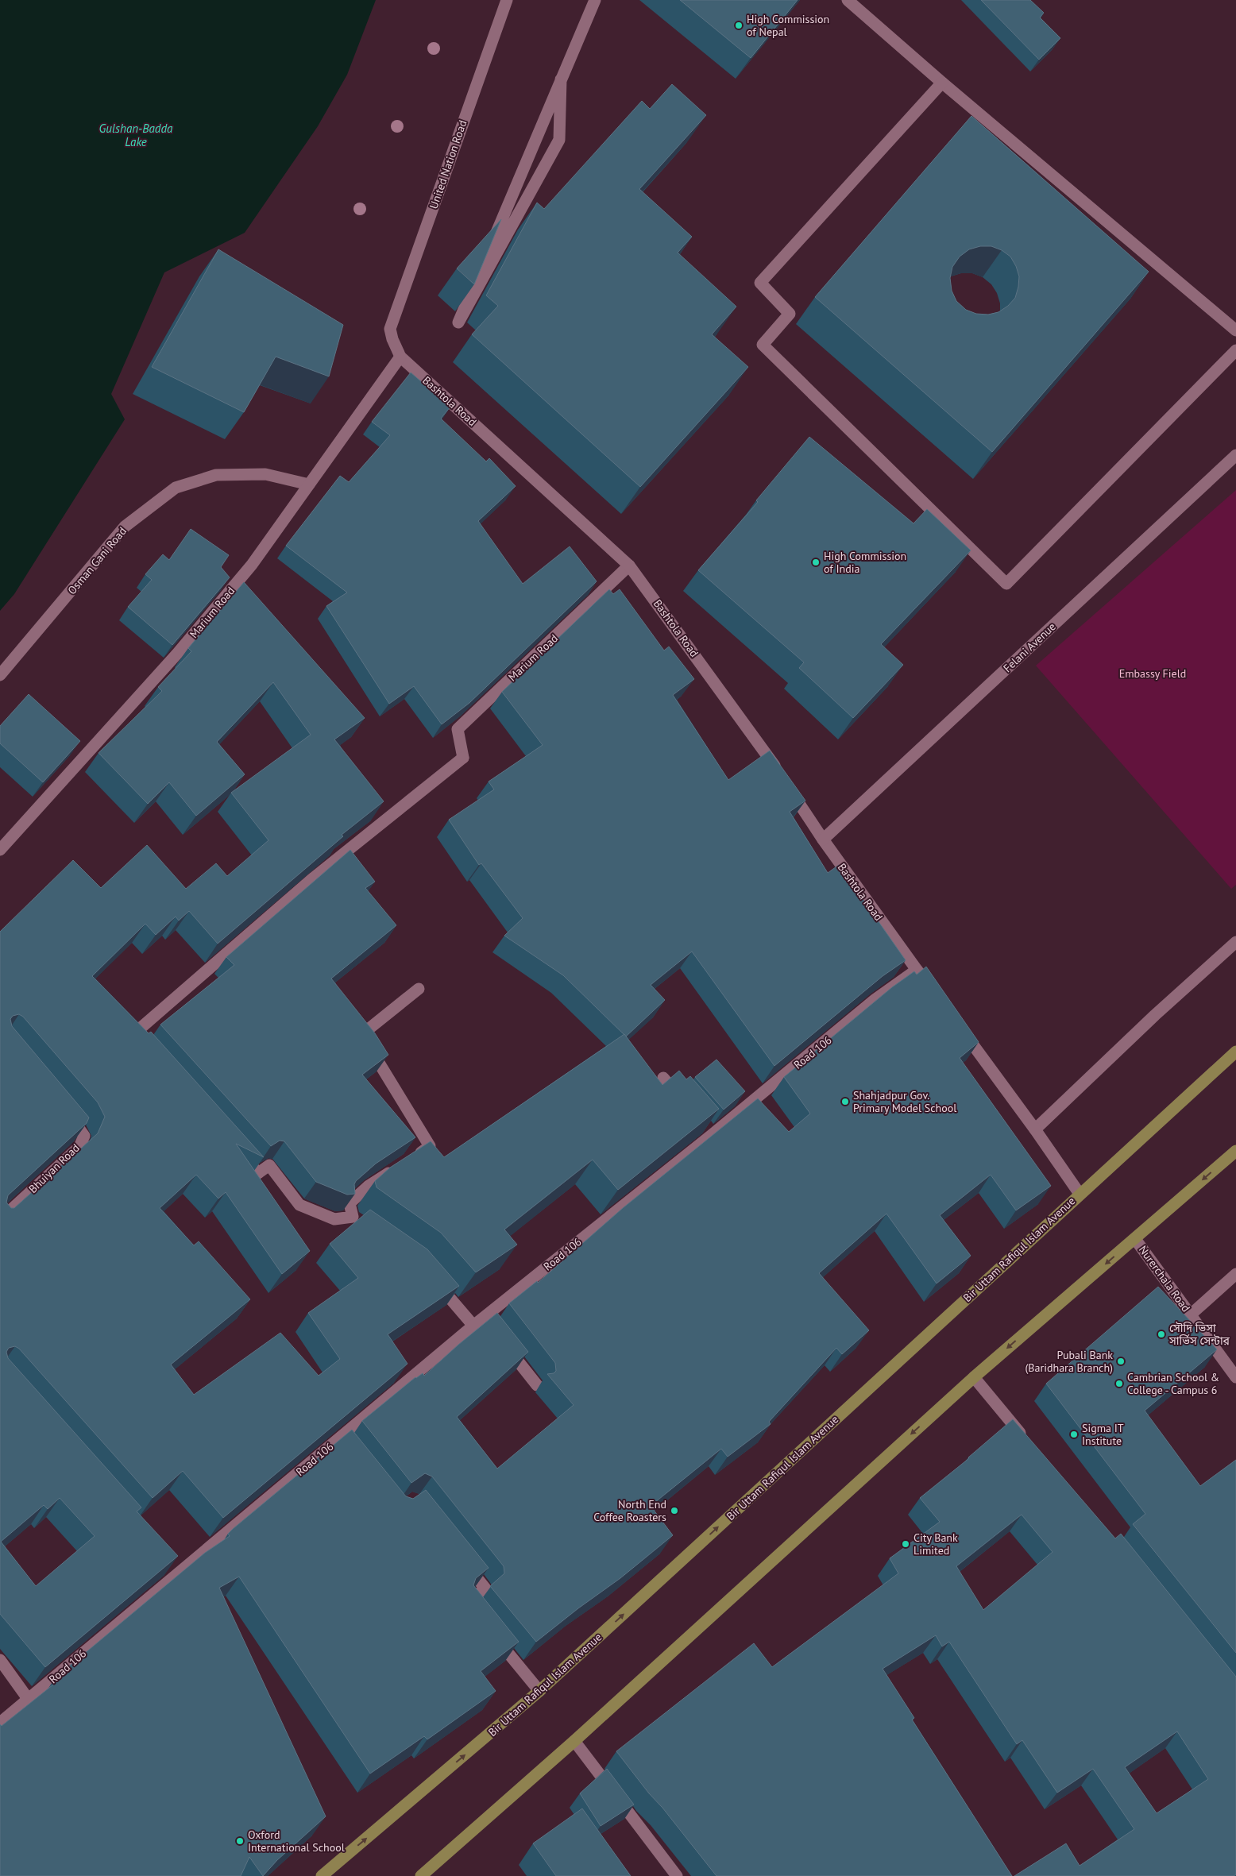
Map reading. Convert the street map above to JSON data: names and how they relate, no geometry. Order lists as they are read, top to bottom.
{
  "streets": {
    "main road": ["Bir Uttam Rafiqul Islam Avenue"],
    "street": [
      "United Nation Road",
      "Bashtola Road",
      "Osman Gani Road",
      "Marium Road",
      "Felani Avenue",
      "Road 106",
      "Bhuiyan Road",
      "Nurerchala Road"
    ]
  },
  "crossings": [
    ["United Nation Road", "Bashtola Road"],
    ["Bashtola Road", "Marium Road"],
    ["Bashtola Road", "Felani Avenue"],
    ["Bashtola Road", "Road 106"],
    ["Osman Gani Road", "Marium Road"]
  ],
  "water": ["Gulshan-Badda Lake"],
  "parks": ["Embassy Field"],
  "places": [
    "High Commission of Nepal",
    "High Commission of India",
    "Shahjadpur Gov. Primary Model School",
    "সৌদি ভিসা সার্ভিস সেন্টার",
    "Pubali Bank (Baridhara Branch)",
    "Cambrian School & College - Campus 6",
    "Sigma IT Institute",
    "North End Coffee Roasters",
    "City Bank Limited",
    "Oxford International School"
  ]
}
